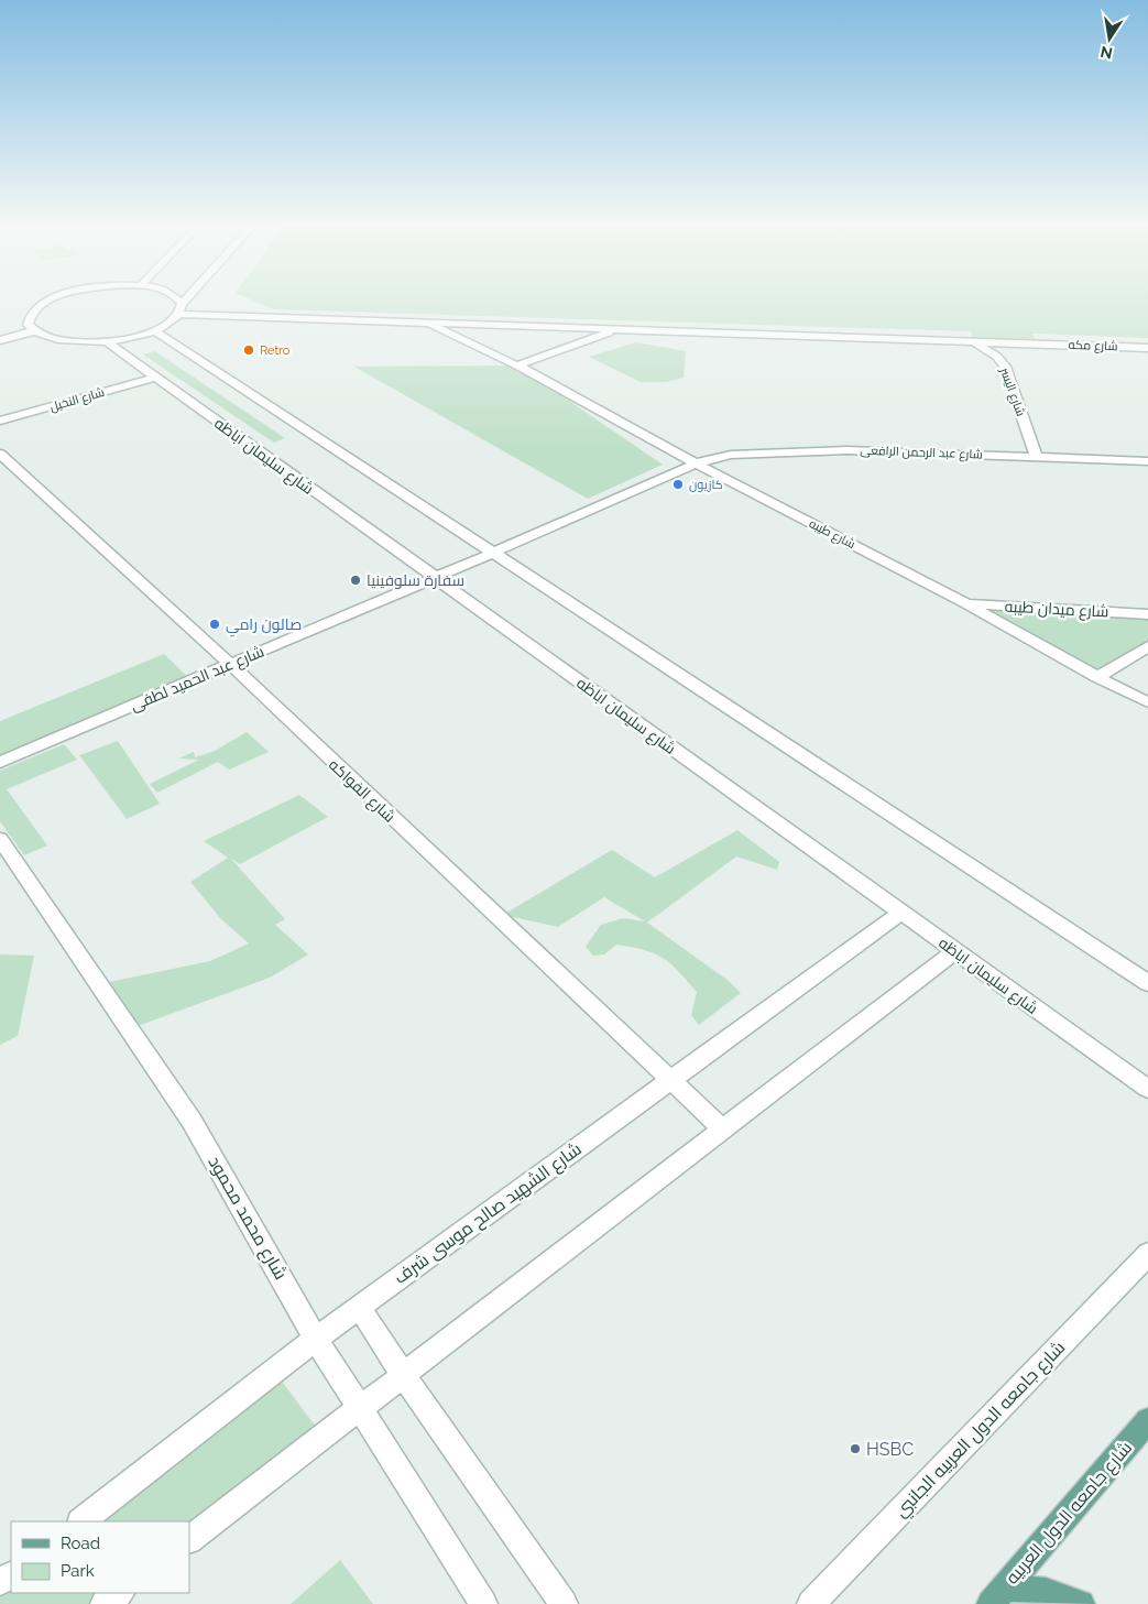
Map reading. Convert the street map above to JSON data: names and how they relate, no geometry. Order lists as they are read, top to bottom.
{
  "streets": {
    "main road": ["شارع جامعه الدول العربيه"],
    "street": [
      "شارع مكه",
      "شارع اليسر",
      "شارع النخيل",
      "شارع عبد الرحمن الرافعى",
      "شارع سليمان اباظه",
      "شارع طيبه",
      "شارع ميدان طيبه",
      "شارع عبد الحميد لطفى",
      "شارع الفواكه",
      "شارع الشهيد صالح موسى شرف",
      "شارع محمد محمود",
      "شارع جامعه الدول العربيه الجانبي"
    ]
  },
  "crossings": [
    ["شارع مكه", "شارع اليسر"],
    ["شارع مكه", "شارع طيبه"],
    ["شارع اليسر", "شارع عبد الرحمن الرافعى"],
    ["شارع النخيل", "شارع سليمان اباظه"],
    ["شارع عبد الرحمن الرافعى", "شارع طيبه"],
    ["شارع عبد الرحمن الرافعى", "شارع عبد الحميد لطفى"],
    ["شارع سليمان اباظه", "شارع عبد الحميد لطفى"],
    ["شارع سليمان اباظه", "شارع الشهيد صالح موسى شرف"],
    ["شارع طيبه", "شارع ميدان طيبه"],
    ["شارع طيبه", "شارع عبد الحميد لطفى"],
    ["شارع عبد الحميد لطفى", "شارع الفواكه"],
    ["شارع الفواكه", "شارع الشهيد صالح موسى شرف"],
    ["شارع الشهيد صالح موسى شرف", "شارع محمد محمود"]
  ],
  "places": [
    "Retro",
    "كازيون",
    "سفارة سلوفينيا",
    "صالون رامي",
    "HSBC"
  ],
  "legend": ["Road", "Park"],
  "north": "bottom"
}
